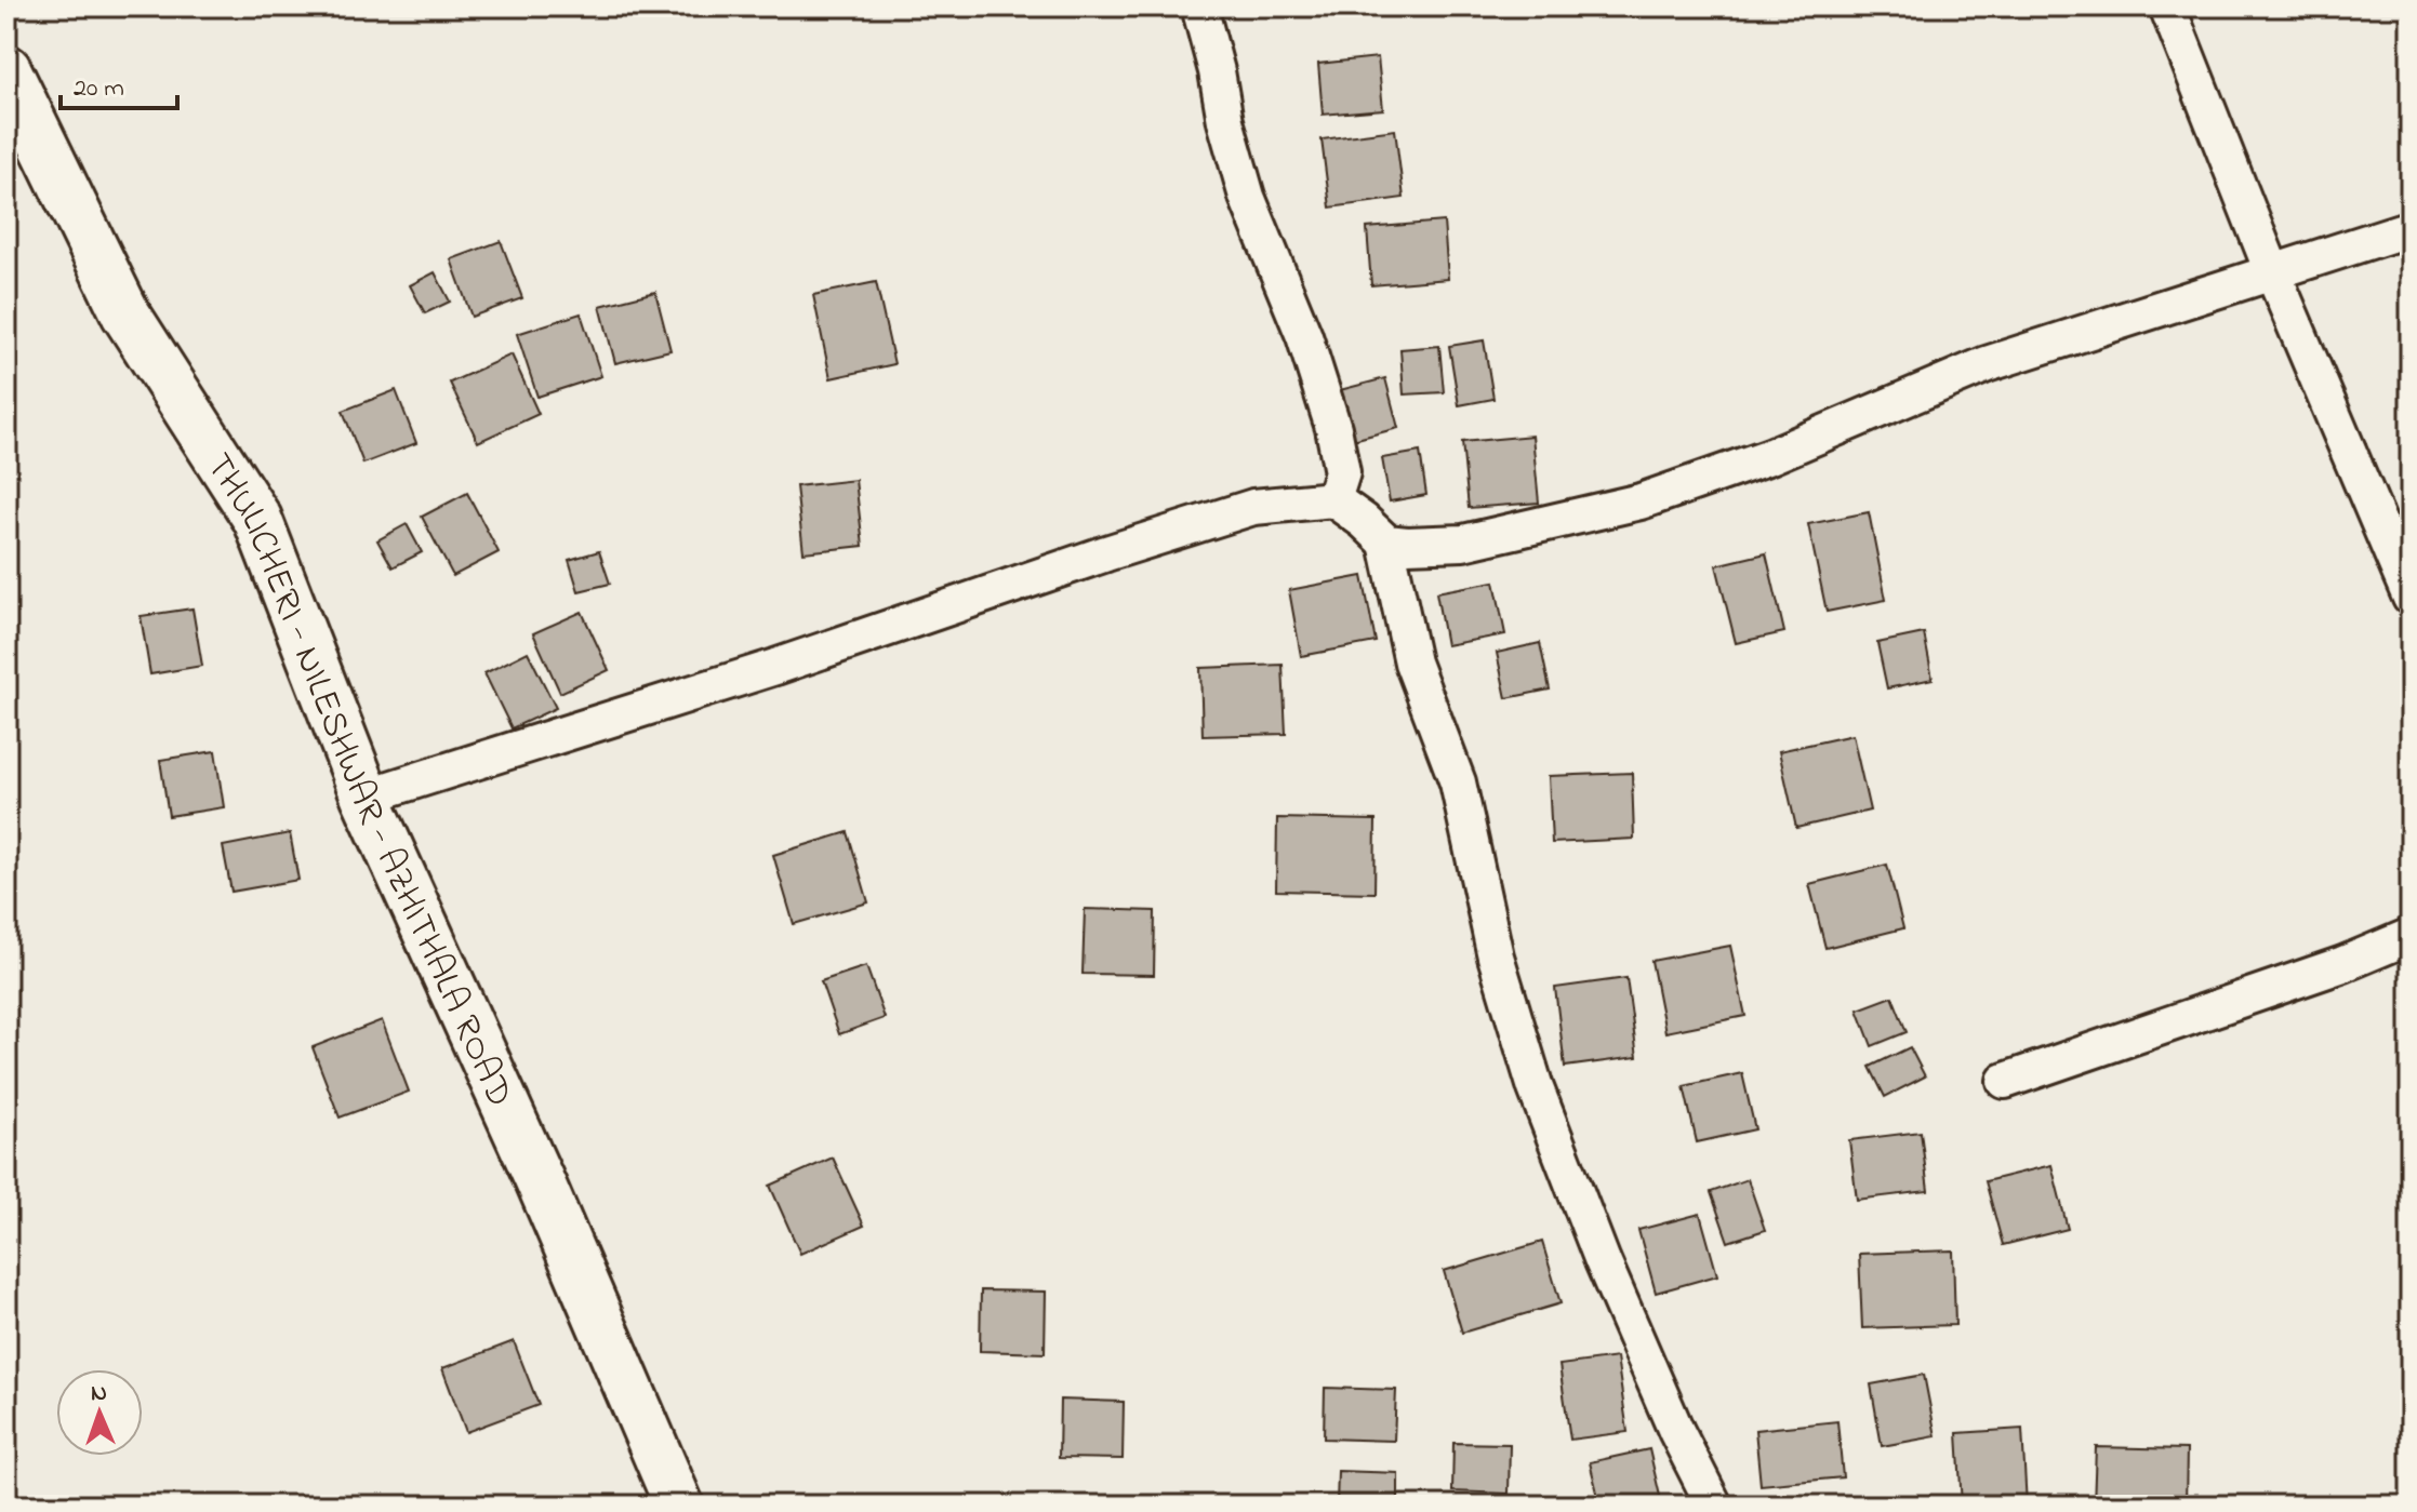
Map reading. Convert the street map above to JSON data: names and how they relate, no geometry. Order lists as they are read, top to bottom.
{
  "streets": {
    "main road": ["THULICHERI - NILESHWAR - AZHITHALA ROAD"]
  },
  "scale_bar": "20 m",
  "north": "top"
}
